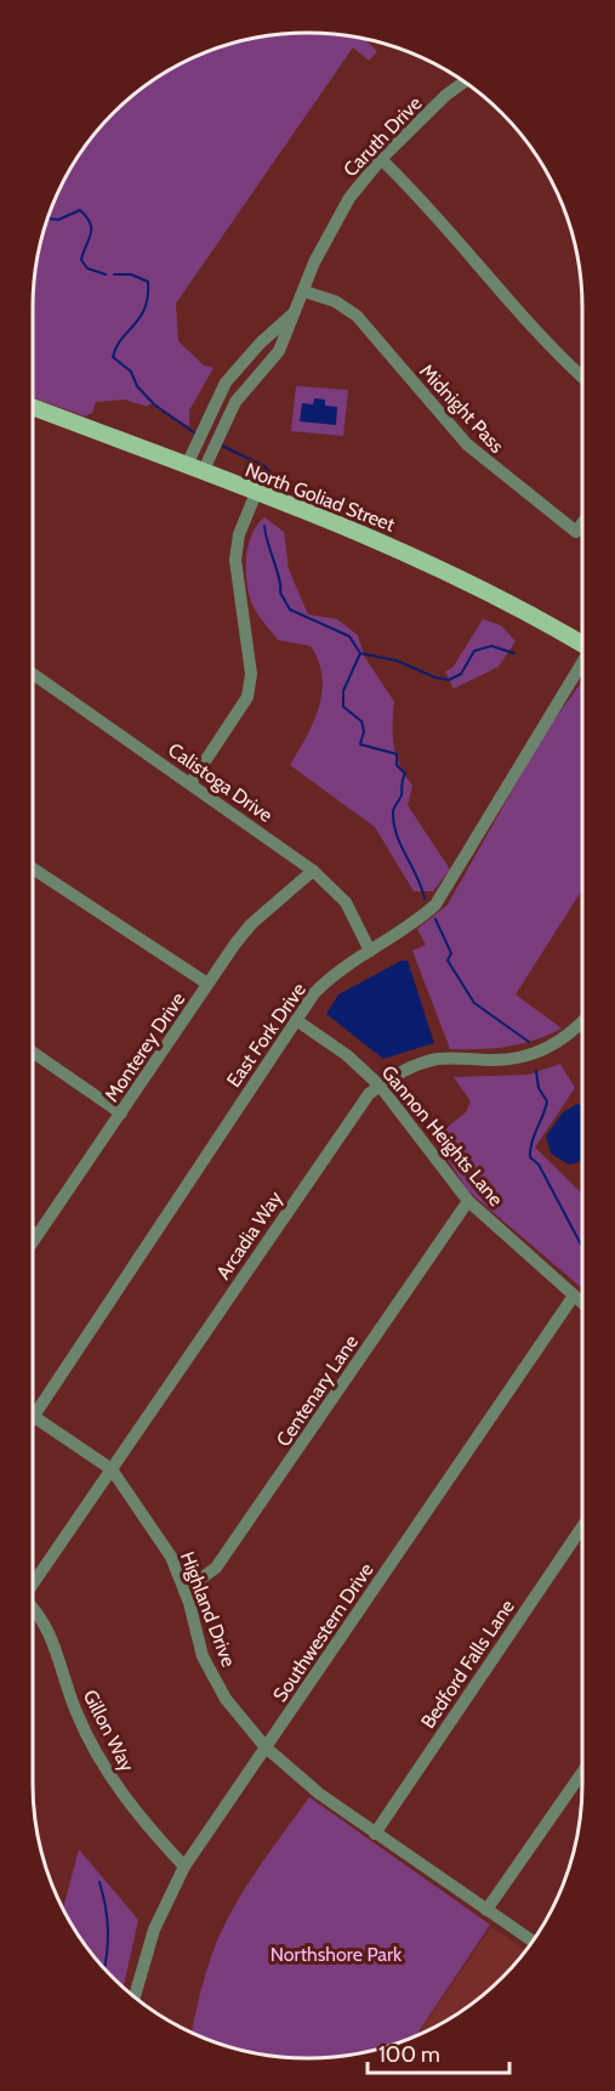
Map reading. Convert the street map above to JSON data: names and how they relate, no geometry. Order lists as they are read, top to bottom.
{
  "streets": {
    "main road": ["North Goliad Street"],
    "street": [
      "Caruth Drive",
      "Midnight Pass",
      "Calistoga Drive",
      "East Fork Drive",
      "Monterey Drive",
      "Gannon Heights Lane",
      "Arcadia Way",
      "Centenary Lane",
      "Highland Drive",
      "Southwestern Drive",
      "Bedford Falls Lane",
      "Gillon Way"
    ]
  },
  "crossings": [
    ["Caruth Drive", "Midnight Pass"],
    ["Caruth Drive", "North Goliad Street"],
    ["Calistoga Drive", "East Fork Drive"],
    ["Calistoga Drive", "Monterey Drive"],
    ["East Fork Drive", "Gannon Heights Lane"],
    ["East Fork Drive", "Highland Drive"],
    ["Gannon Heights Lane", "Arcadia Way"],
    ["Gannon Heights Lane", "Centenary Lane"],
    ["Gannon Heights Lane", "Southwestern Drive"],
    ["Arcadia Way", "Highland Drive"],
    ["Centenary Lane", "Highland Drive"],
    ["Highland Drive", "Southwestern Drive"],
    ["Highland Drive", "Bedford Falls Lane"],
    ["Southwestern Drive", "Gillon Way"]
  ],
  "parks": ["Northshore Park"],
  "scale_bar": "100 m"
}
